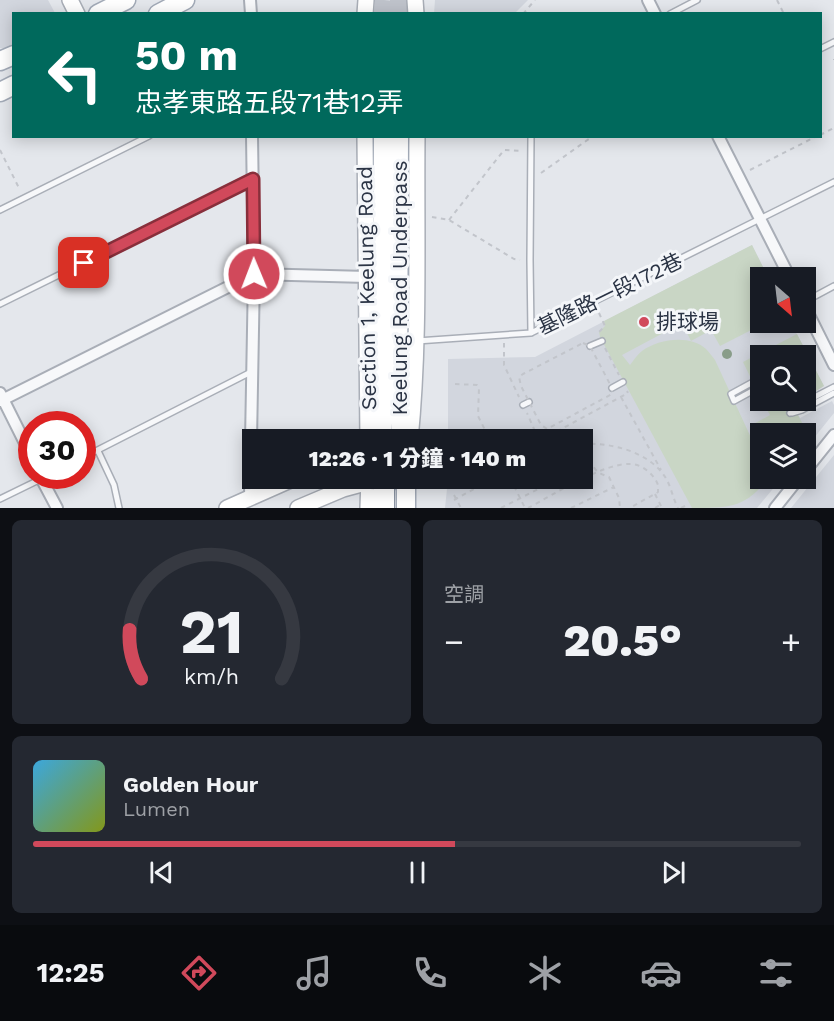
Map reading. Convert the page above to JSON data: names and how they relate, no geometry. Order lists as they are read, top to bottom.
{
  "streets": {
    "main road": ["Section 1, Keelung Road", "Keelung Road Underpass"],
    "lane": ["基隆路一段172巷"]
  },
  "crossings": [
    ["Section 1, Keelung Road", "基隆路一段172巷"]
  ],
  "places": ["排球場"],
  "north": "bottom right",
  "page": {
    "turn": ["50 m", "忠孝東路五段71巷12弄"],
    "limit": "30",
    "trip": "12:26 · 1 分鐘 · 140 m",
    "tile": "空調",
    "heat": ["−", "20.5°", "+"],
    "song": ["Golden Hour", "Lumen"],
    "tabs": "12:25",
    "gauge": ["21", "km/h"]
  }
}
